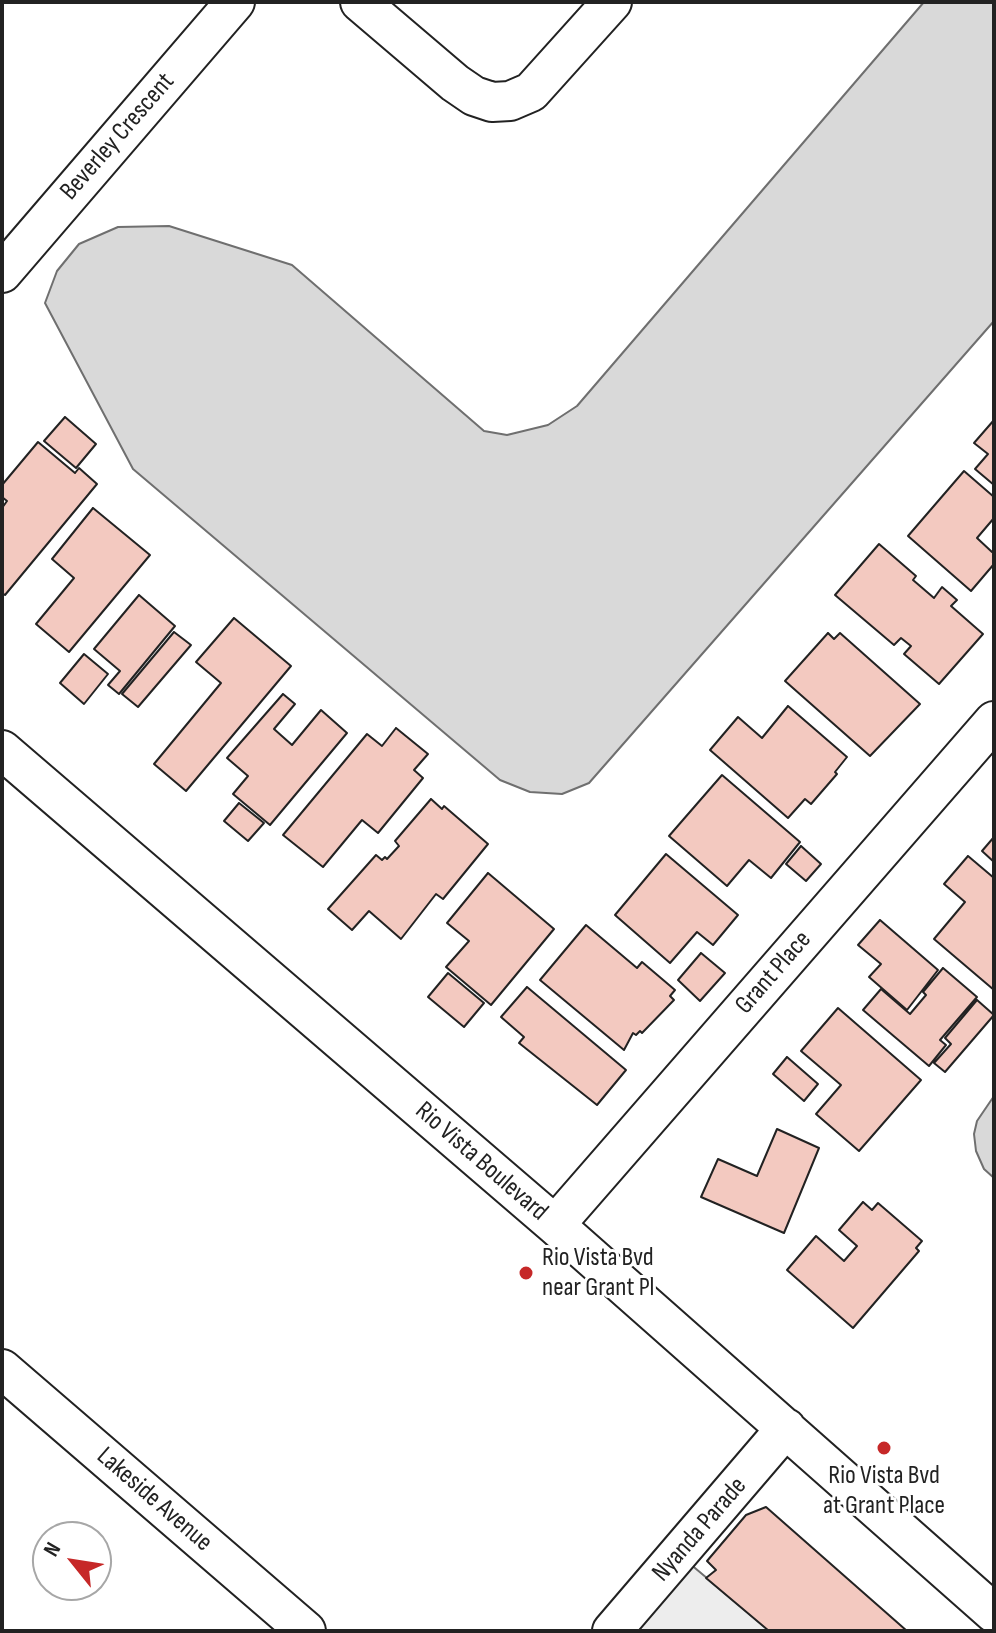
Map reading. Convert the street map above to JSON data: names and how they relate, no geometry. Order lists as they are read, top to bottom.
{
  "streets": {
    "street": [
      "Beverley Crescent",
      "Grant Place",
      "Rio Vista Boulevard",
      "Lakeside Avenue",
      "Nyanda Parade"
    ]
  },
  "crossings": [
    ["Grant Place", "Rio Vista Boulevard"],
    ["Rio Vista Boulevard", "Nyanda Parade"]
  ],
  "places": ["Rio Vista Bvd near Grant Pl", "Rio Vista Bvd at Grant Place"],
  "north": "top left"
}
